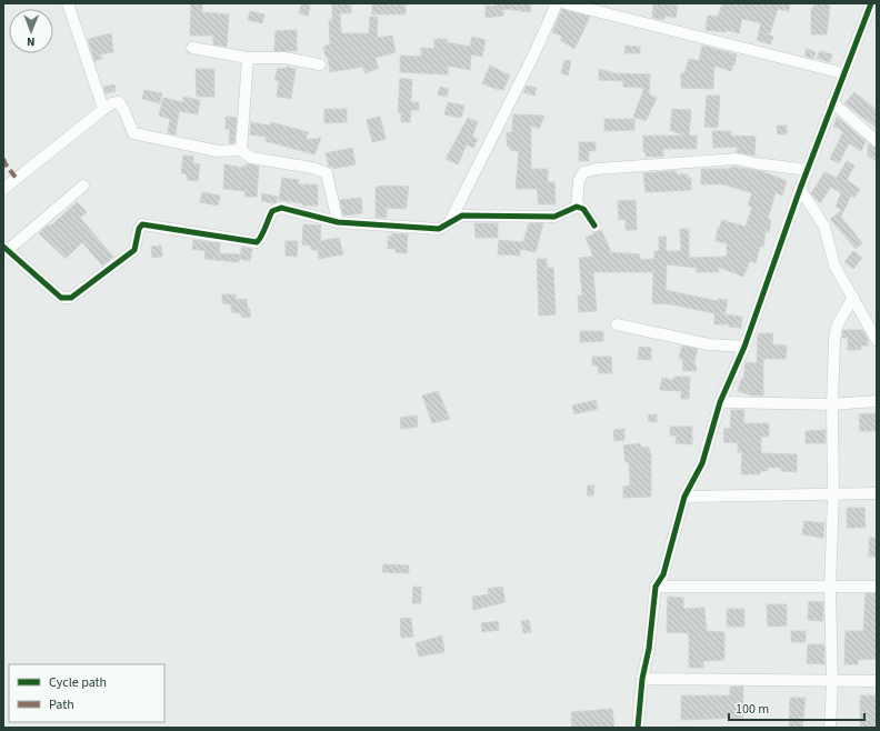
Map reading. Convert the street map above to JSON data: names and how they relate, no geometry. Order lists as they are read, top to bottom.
{
  "legend": ["Cycle path", "Path"],
  "scale_bar": "100 m",
  "north": "bottom"
}
